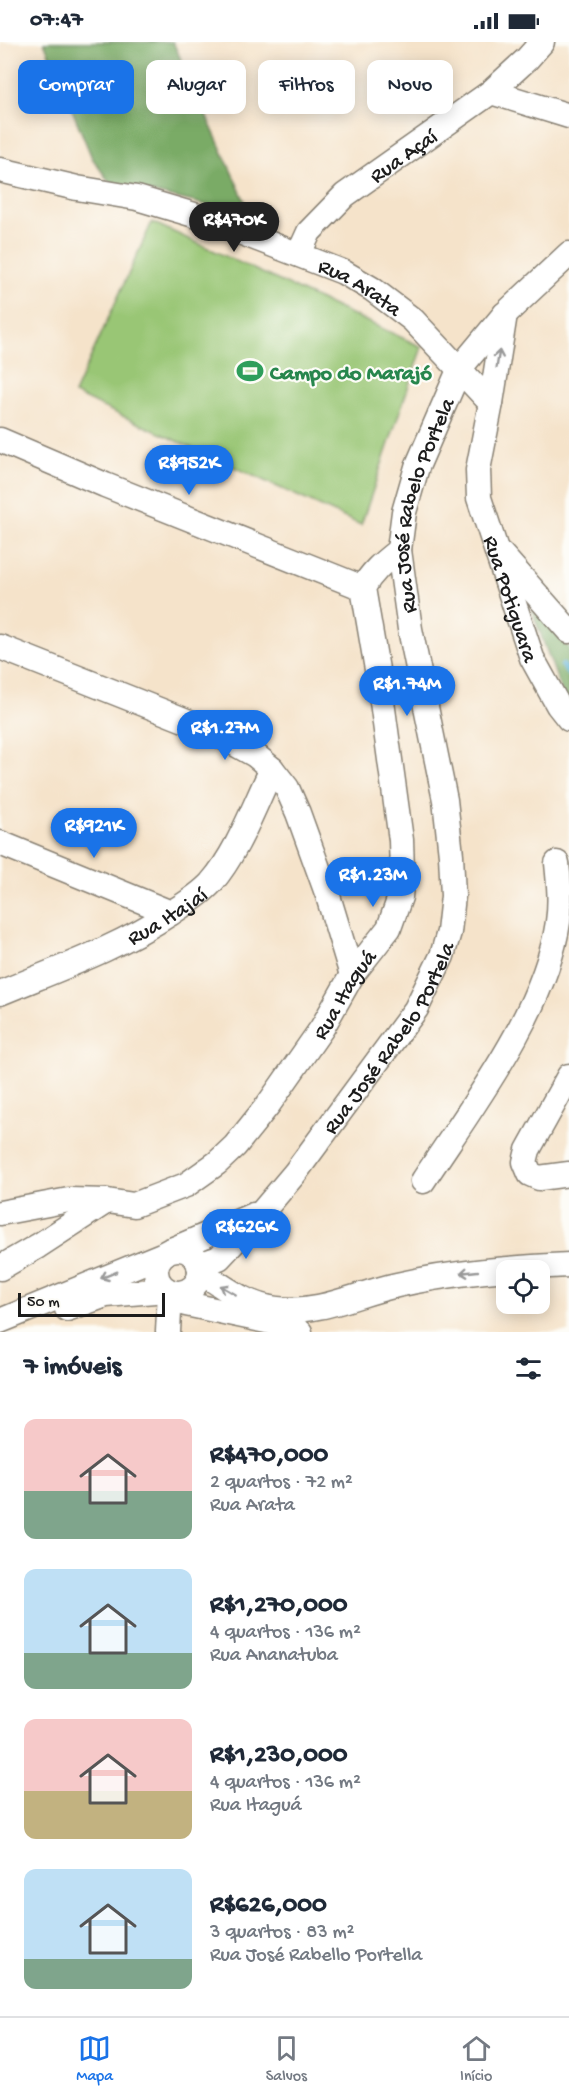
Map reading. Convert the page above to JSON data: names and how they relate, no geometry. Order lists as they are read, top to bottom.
{
  "streets": {
    "street": [
      "Rua Açaí",
      "Rua Arata",
      "Rua José Rabelo Portela",
      "Rua Potiguara",
      "Rua Itajaí",
      "Rua Itaguá"
    ]
  },
  "crossings": [
    ["Rua Açaí", "Rua Arata"],
    ["Rua Arata", "Rua José Rabelo Portela"]
  ],
  "places": {
    "sports": ["Campo do Marajó"]
  },
  "scale_bar": "50 m",
  "page": {
    "status": "07:47",
    "chip": [
      "Comprar",
      "Alugar",
      "Filtros",
      "Novo"
    ],
    "price": [
      "R$470K",
      "R$952K",
      "R$1.74M",
      "R$1.27M",
      "R$921K",
      "R$1.23M",
      "R$626K"
    ],
    "scale": "50 m",
    "heading": "7 imóveis",
    "list": [
      {
        "name": "R$470,000",
        "note": "2 quartos · 72 m² · Rua Arata"
      },
      {
        "name": "R$1,270,000",
        "note": "4 quartos · 136 m² · Rua Ananatuba"
      },
      {
        "name": "R$1,230,000",
        "note": "4 quartos · 136 m² · Rua Itaguá"
      },
      {
        "name": "R$626,000",
        "note": "3 quartos · 83 m² · Rua José Rabello Portella"
      }
    ],
    "tabs": ["Mapa", "Salvos", "Início"]
  }
}
